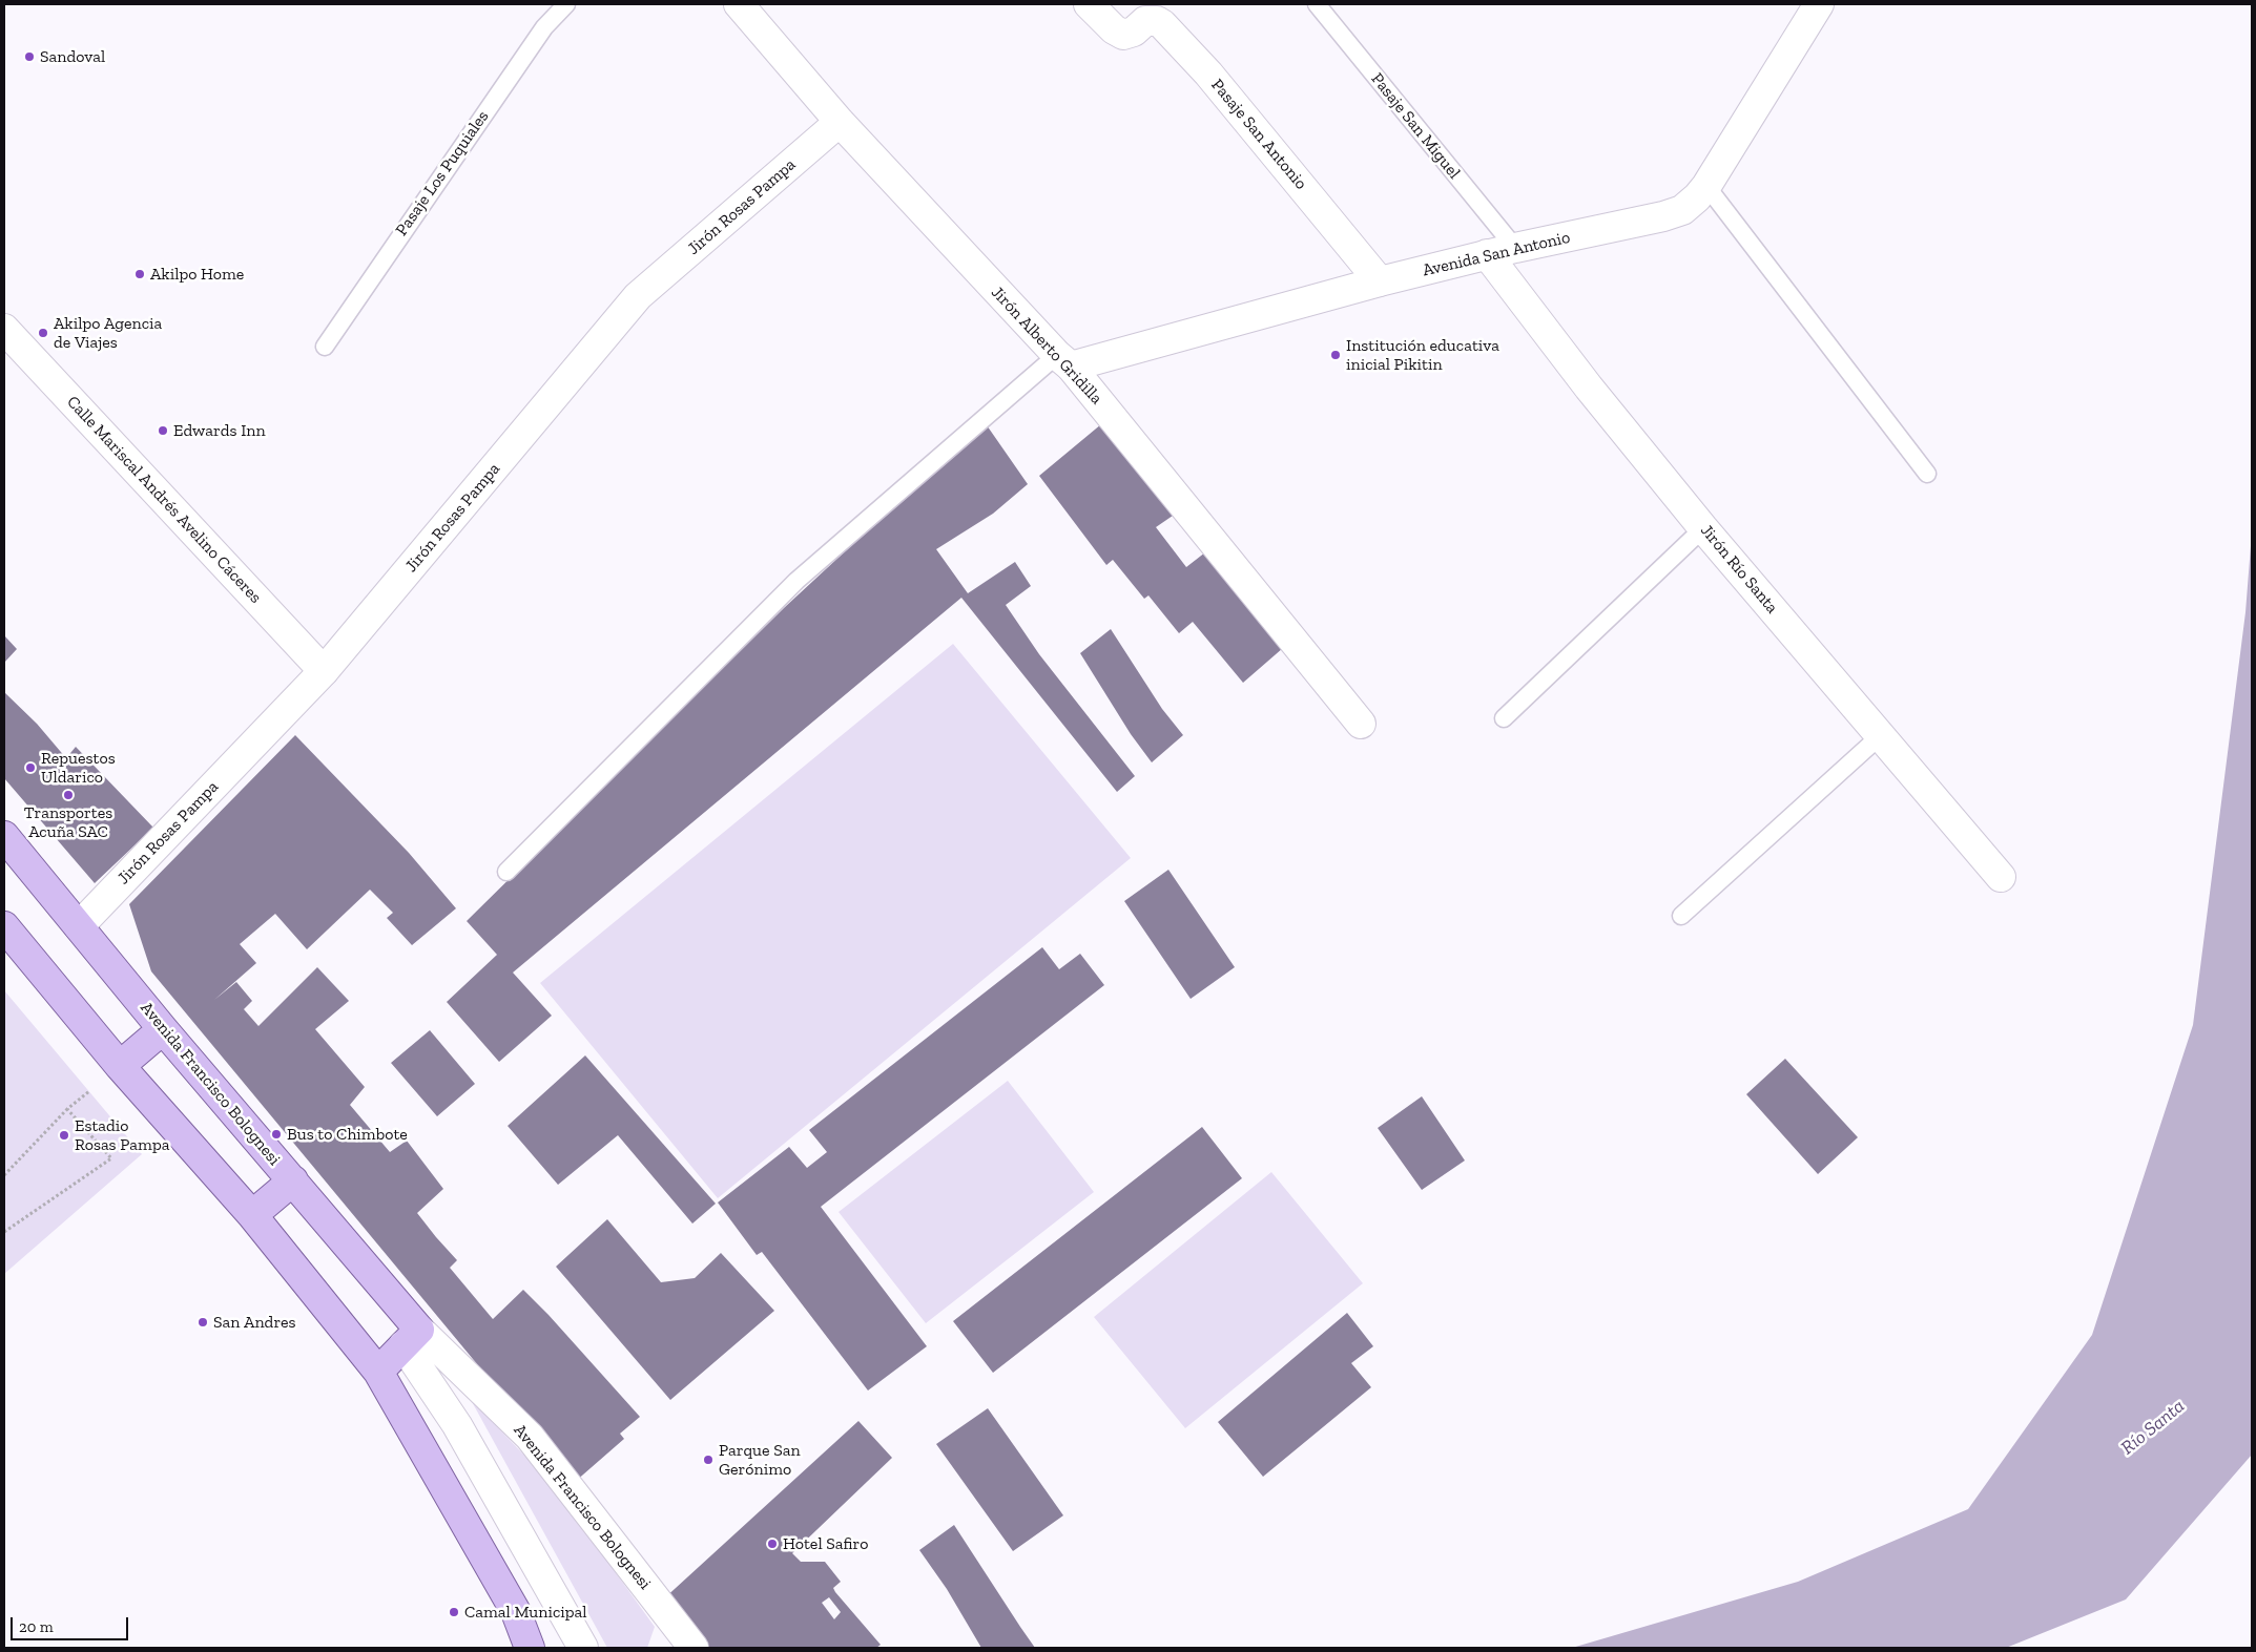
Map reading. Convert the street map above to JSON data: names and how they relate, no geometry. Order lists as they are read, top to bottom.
{
  "streets": {
    "main road": ["Avenida Francisco Bolognesi"],
    "street": [
      "Pasaje San Antonio",
      "Jirón Rosas Pampa",
      "Avenida San Antonio",
      "Jirón Alberto Gridilla",
      "Calle Mariscal Andrés Avelino Cáceres",
      "Jirón Río Santa"
    ],
    "lane": ["Pasaje San Miguel", "Pasaje Los Puquiales"]
  },
  "crossings": [
    ["Pasaje San Miguel", "Avenida San Antonio"],
    ["Pasaje San Antonio", "Avenida San Antonio"],
    ["Jirón Rosas Pampa", "Jirón Alberto Gridilla"],
    ["Jirón Rosas Pampa", "Calle Mariscal Andrés Avelino Cáceres"],
    ["Jirón Rosas Pampa", "Avenida Francisco Bolognesi"],
    ["Avenida San Antonio", "Jirón Alberto Gridilla"],
    ["Avenida San Antonio", "Jirón Río Santa"]
  ],
  "water": ["Río Santa"],
  "places": [
    "Sandoval",
    "Akilpo Home",
    "Akilpo Agencia de Viajes",
    "Institución educativa inicial Pikitin",
    "Edwards Inn",
    "Repuestos Uldarico",
    "Transportes Acuña SAC",
    "Bus to Chimbote",
    "Estadio Rosas Pampa",
    "San Andres",
    "Parque San Gerónimo",
    "Hotel Safiro",
    "Camal Municipal"
  ],
  "scale_bar": "20 m"
}
